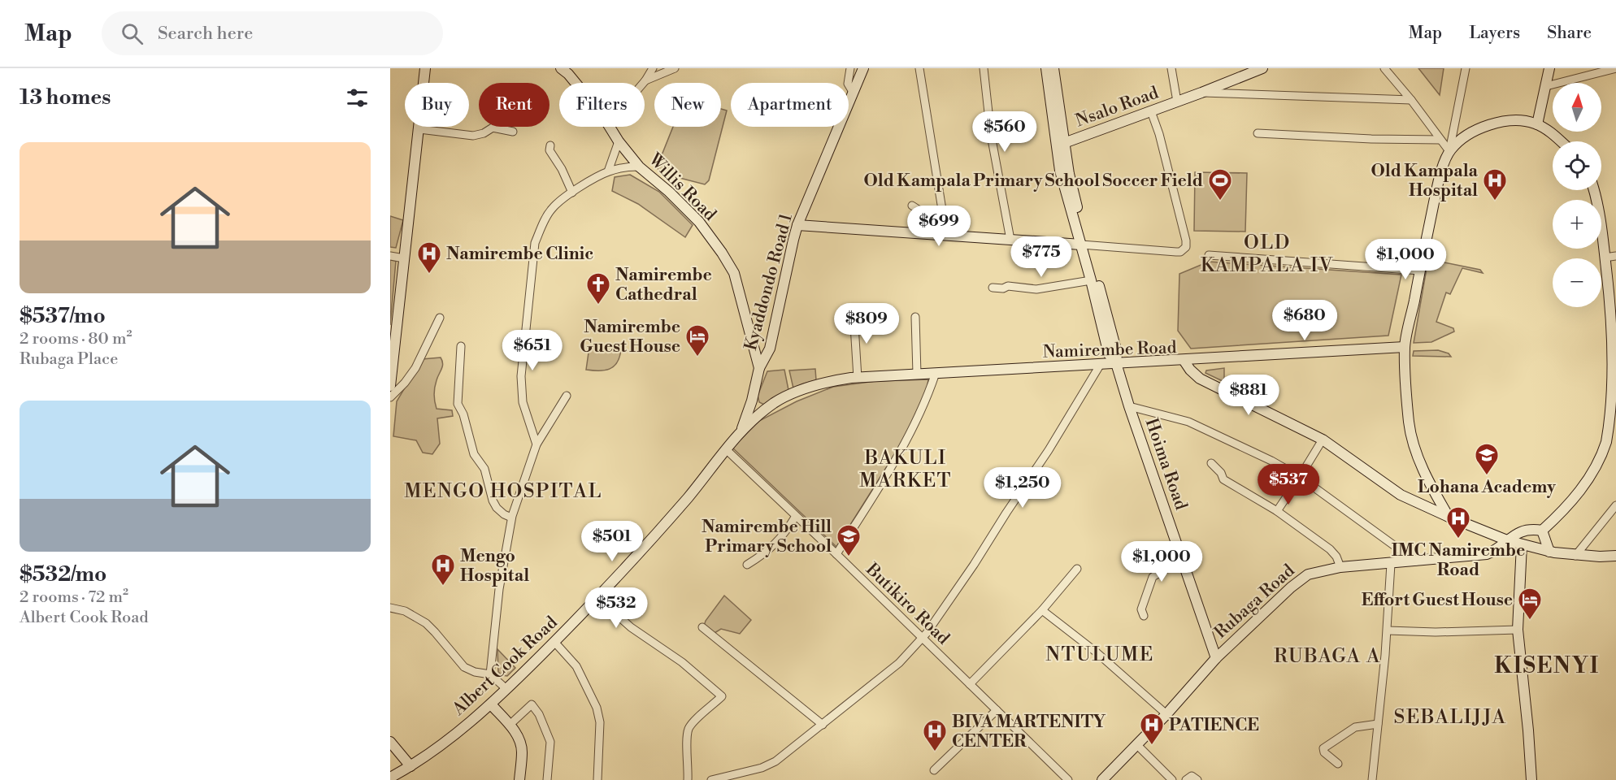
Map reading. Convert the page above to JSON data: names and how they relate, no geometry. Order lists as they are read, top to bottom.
{
  "streets": {
    "main road": [
      "Nsalo Road",
      "Willis Road",
      "Kyaddondo Road 1",
      "Namirembe Road",
      "Hoima Road",
      "Rubaga Road",
      "Albert Cook Road"
    ],
    "street": ["Butikiro Road"]
  },
  "crossings": [
    ["Nsalo Road", "Hoima Road"],
    ["Willis Road", "Kyaddondo Road 1"],
    ["Willis Road", "Albert Cook Road"],
    ["Namirembe Road", "Hoima Road"],
    ["Namirembe Road", "Rubaga Road"],
    ["Namirembe Road", "Albert Cook Road"],
    ["Hoima Road", "Rubaga Road"],
    ["Butikiro Road", "Albert Cook Road"]
  ],
  "districts": [
    "OLD KAMPALA IV",
    "BAKULI MARKET",
    "MENGO HOSPITAL",
    "NTULUME",
    "RUBAGA A",
    "KISENYI",
    "SEBALIJJA"
  ],
  "places": {
    "sports": ["Old Kampala Primary School Soccer Field"],
    "hospital": [
      "Old Kampala Hospital",
      "Namirembe Clinic",
      "IMC Namirembe Road",
      "Mengo Hospital",
      "PATIENCE",
      "BIVA MARTENITY CENTER"
    ],
    "church": ["Namirembe Cathedral"],
    "hotel": ["Namirembe Guest House", "Effort Guest House"],
    "school or university": ["Lohana Academy", "Namirembe Hill Primary School"]
  },
  "north": "top",
  "page": {
    "header": "Map",
    "search": "Search here",
    "nav": ["Map", "Layers", "Share"],
    "heading": "13 homes",
    "map_buttons": ["+", "−"],
    "chip": [
      "Buy",
      "Rent",
      "Filters",
      "New",
      "Apartment"
    ],
    "price": [
      "$560",
      "$699",
      "$775",
      "$1,000",
      "$680",
      "$809",
      "$651",
      "$881",
      "$537",
      "$1,250",
      "$501",
      "$1,000",
      "$532"
    ],
    "list": [
      {
        "name": "$537/mo",
        "note": "2 rooms · 80 m² · Rubaga Place"
      },
      {
        "name": "$532/mo",
        "note": "2 rooms · 72 m² · Albert Cook Road"
      }
    ]
  }
}
